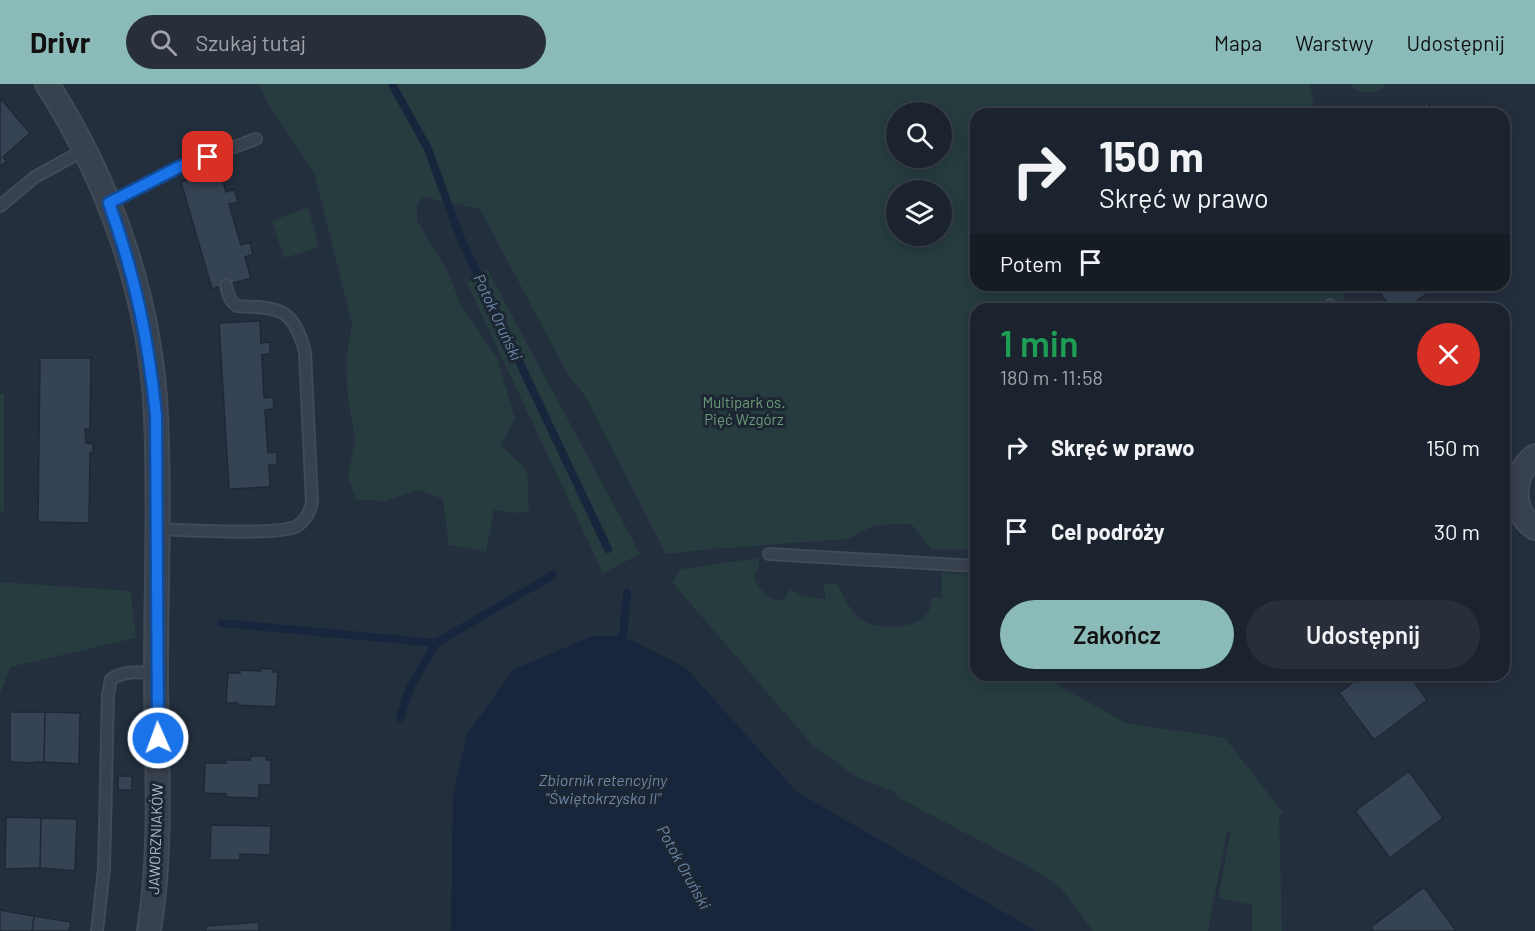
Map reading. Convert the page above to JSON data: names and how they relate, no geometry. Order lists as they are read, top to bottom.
{
  "streets": {
    "street": ["JAWORZNIAKÓW"]
  },
  "water": ["Potok Oruński", "Zbiornik retencyjny \"Świętokrzyska II\""],
  "parks": ["Multipark os. Pięć Wzgórz"],
  "page": {
    "header": "Drivr",
    "search": "Szukaj tutaj",
    "nav": ["Mapa", "Warstwy", "Udostępnij"],
    "turn": ["150 m", "Skręć w prawo"],
    "then": "Potem",
    "heading": ["1 min", "180 m · 11:58"],
    "list": [
      {
        "name": "Skręć w prawo",
        "value": "150 m"
      },
      {
        "name": "Cel podróży",
        "value": "30 m"
      }
    ],
    "buttons": ["Zakończ", "Udostępnij"]
  }
}
